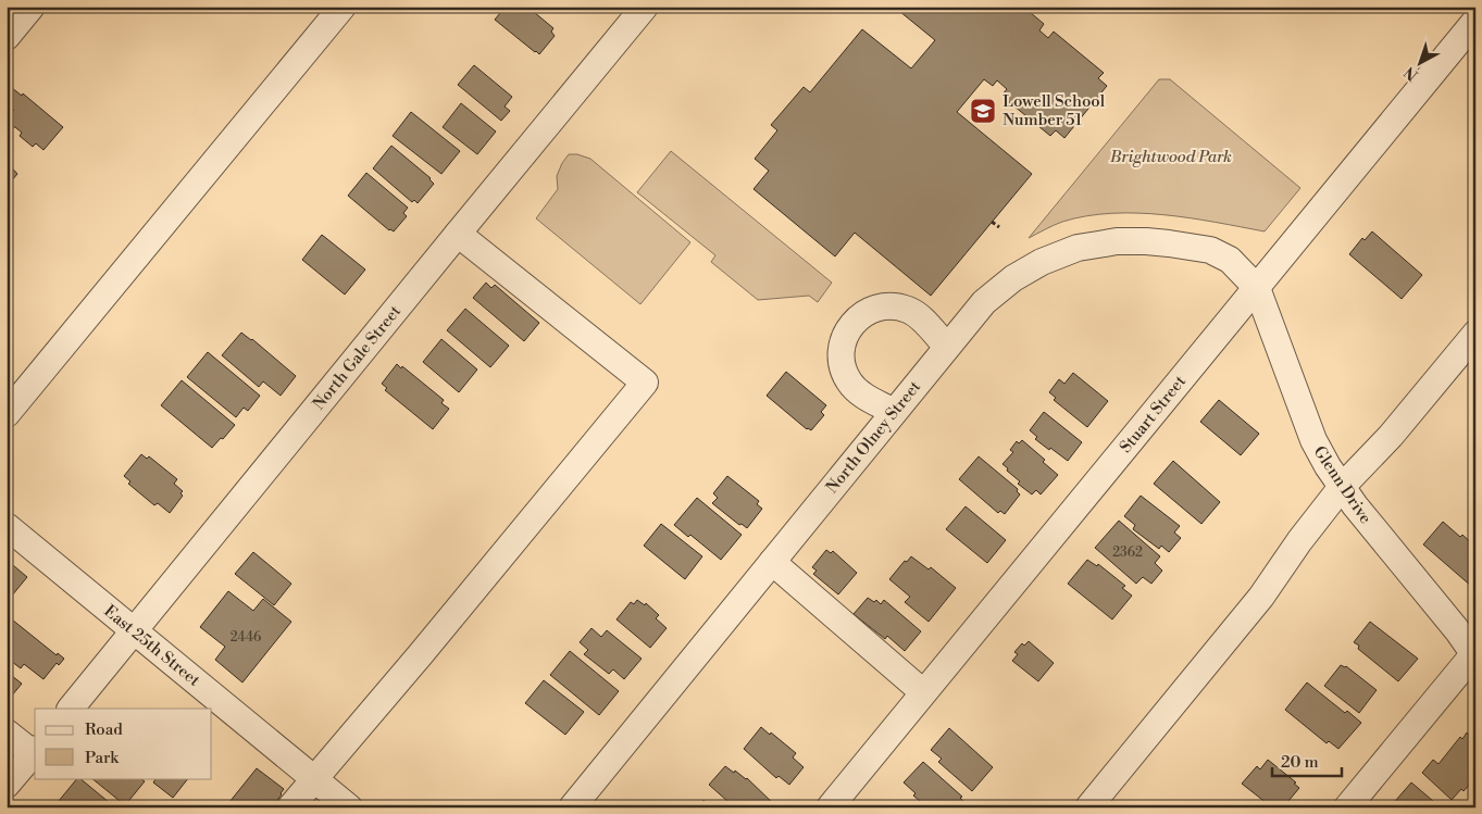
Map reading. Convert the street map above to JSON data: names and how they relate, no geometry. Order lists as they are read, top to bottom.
{
  "streets": {
    "street": [
      "North Gale Street",
      "Stuart Street",
      "North Olney Street",
      "Glenn Drive",
      "East 25th Street"
    ]
  },
  "crossings": [
    ["North Gale Street", "East 25th Street"],
    ["Stuart Street", "North Olney Street"],
    ["Stuart Street", "Glenn Drive"],
    ["North Olney Street", "Glenn Drive"]
  ],
  "parks": ["Brightwood Park"],
  "places": {
    "school or university": ["Lowell School Number 51"]
  },
  "house_numbers": ["2362", "2446"],
  "legend": ["Road", "Park"],
  "scale_bar": "20 m",
  "north": "bottom left"
}
